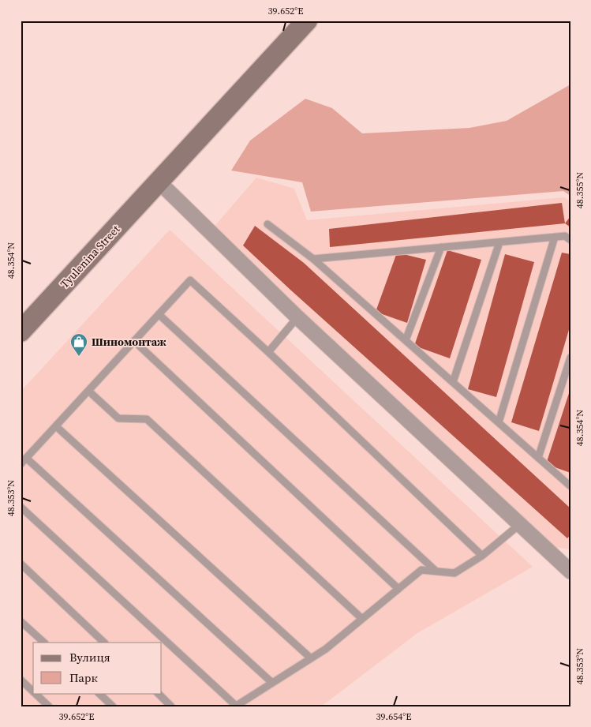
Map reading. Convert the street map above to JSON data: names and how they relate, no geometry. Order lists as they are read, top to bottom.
{
  "streets": {
    "street": ["Tyulenina Street"]
  },
  "places": {
    "shop": ["Шиномонтаж"]
  },
  "legend": ["Вулиця", "Парк"],
  "coordinates": [
    "39.652°E",
    "48.355°N",
    "48.354°N",
    "48.353°N",
    "39.654°E"
  ]
}
